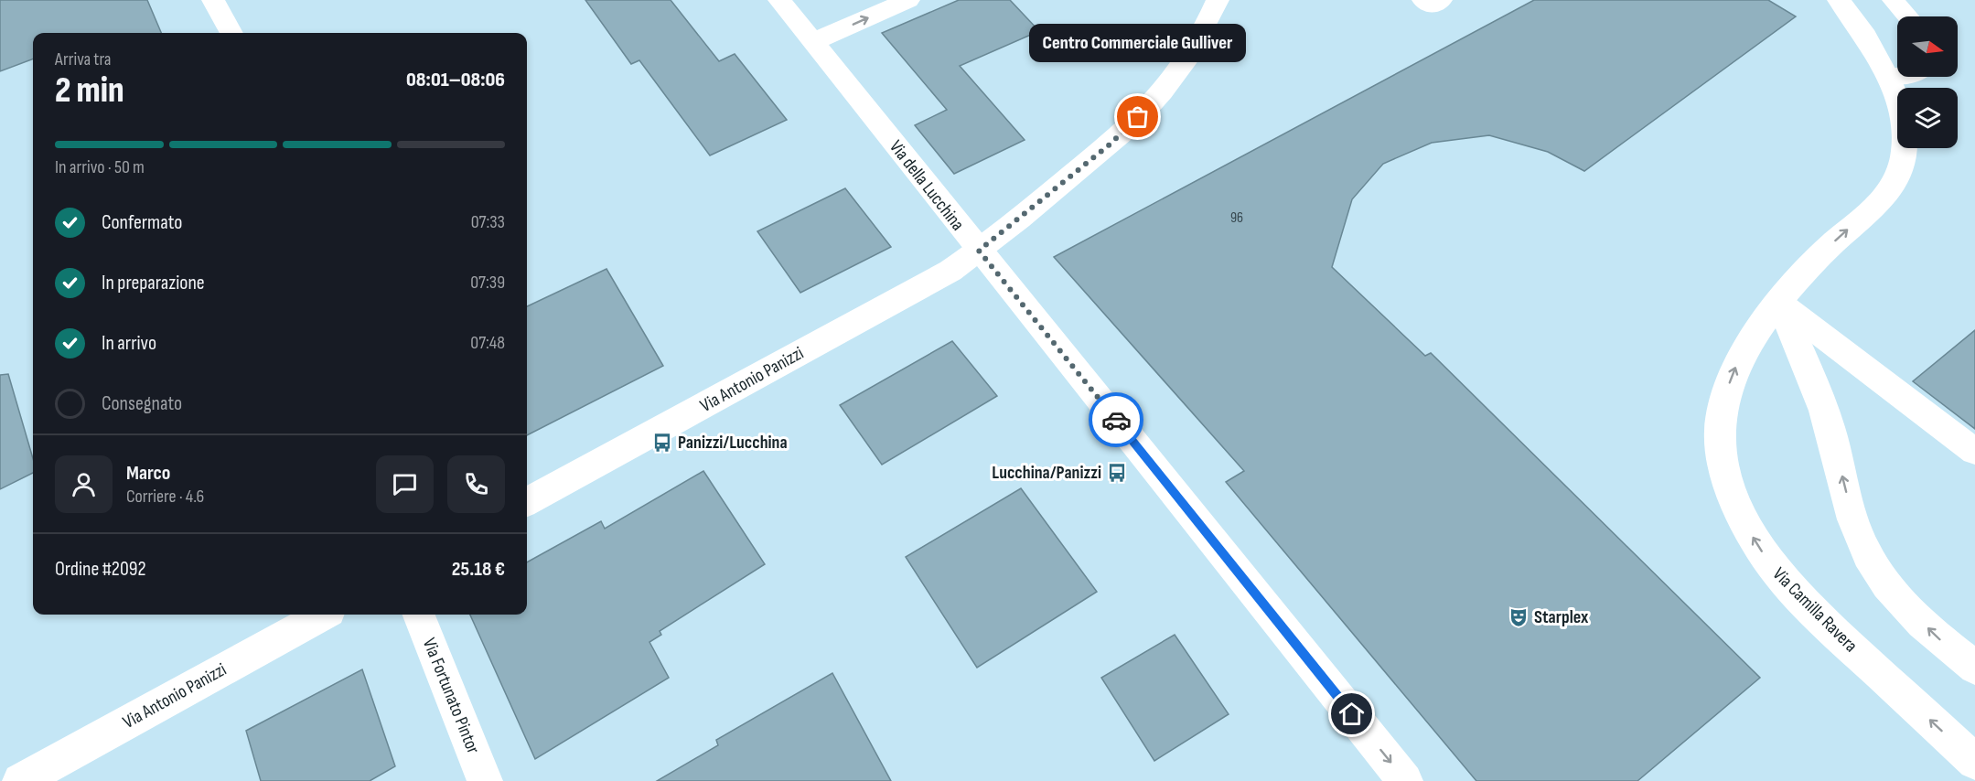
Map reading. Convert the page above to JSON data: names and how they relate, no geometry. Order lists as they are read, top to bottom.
{
  "streets": {
    "street": [
      "Via della Lucchina",
      "Via Antonio Panizzi",
      "Via Camilla Ravera",
      "Via Fortunato Pintor"
    ]
  },
  "crossings": [
    ["Via della Lucchina", "Via Antonio Panizzi"]
  ],
  "one_way": ["Via della Lucchina"],
  "places": {
    "other": ["Centro Commerciale Gulliver"],
    "bus stop": ["Panizzi/Lucchina", "Lucchina/Panizzi"],
    "theatre": ["Starplex"]
  },
  "house_numbers": ["96"],
  "north": "right",
  "page": {
    "bubble": "Centro Commerciale Gulliver",
    "heading": ["2 min", "Arriva tra", "08:01–08:06"],
    "panel": [
      "Marco",
      "Corriere · 4.6",
      "Ordine #2092",
      "25.18 €"
    ],
    "bar": "In arrivo · 50 m",
    "list": [
      ["Confermato", "07:33"],
      ["In preparazione", "07:39"],
      ["In arrivo", "07:48"],
      "Consegnato"
    ]
  }
}
